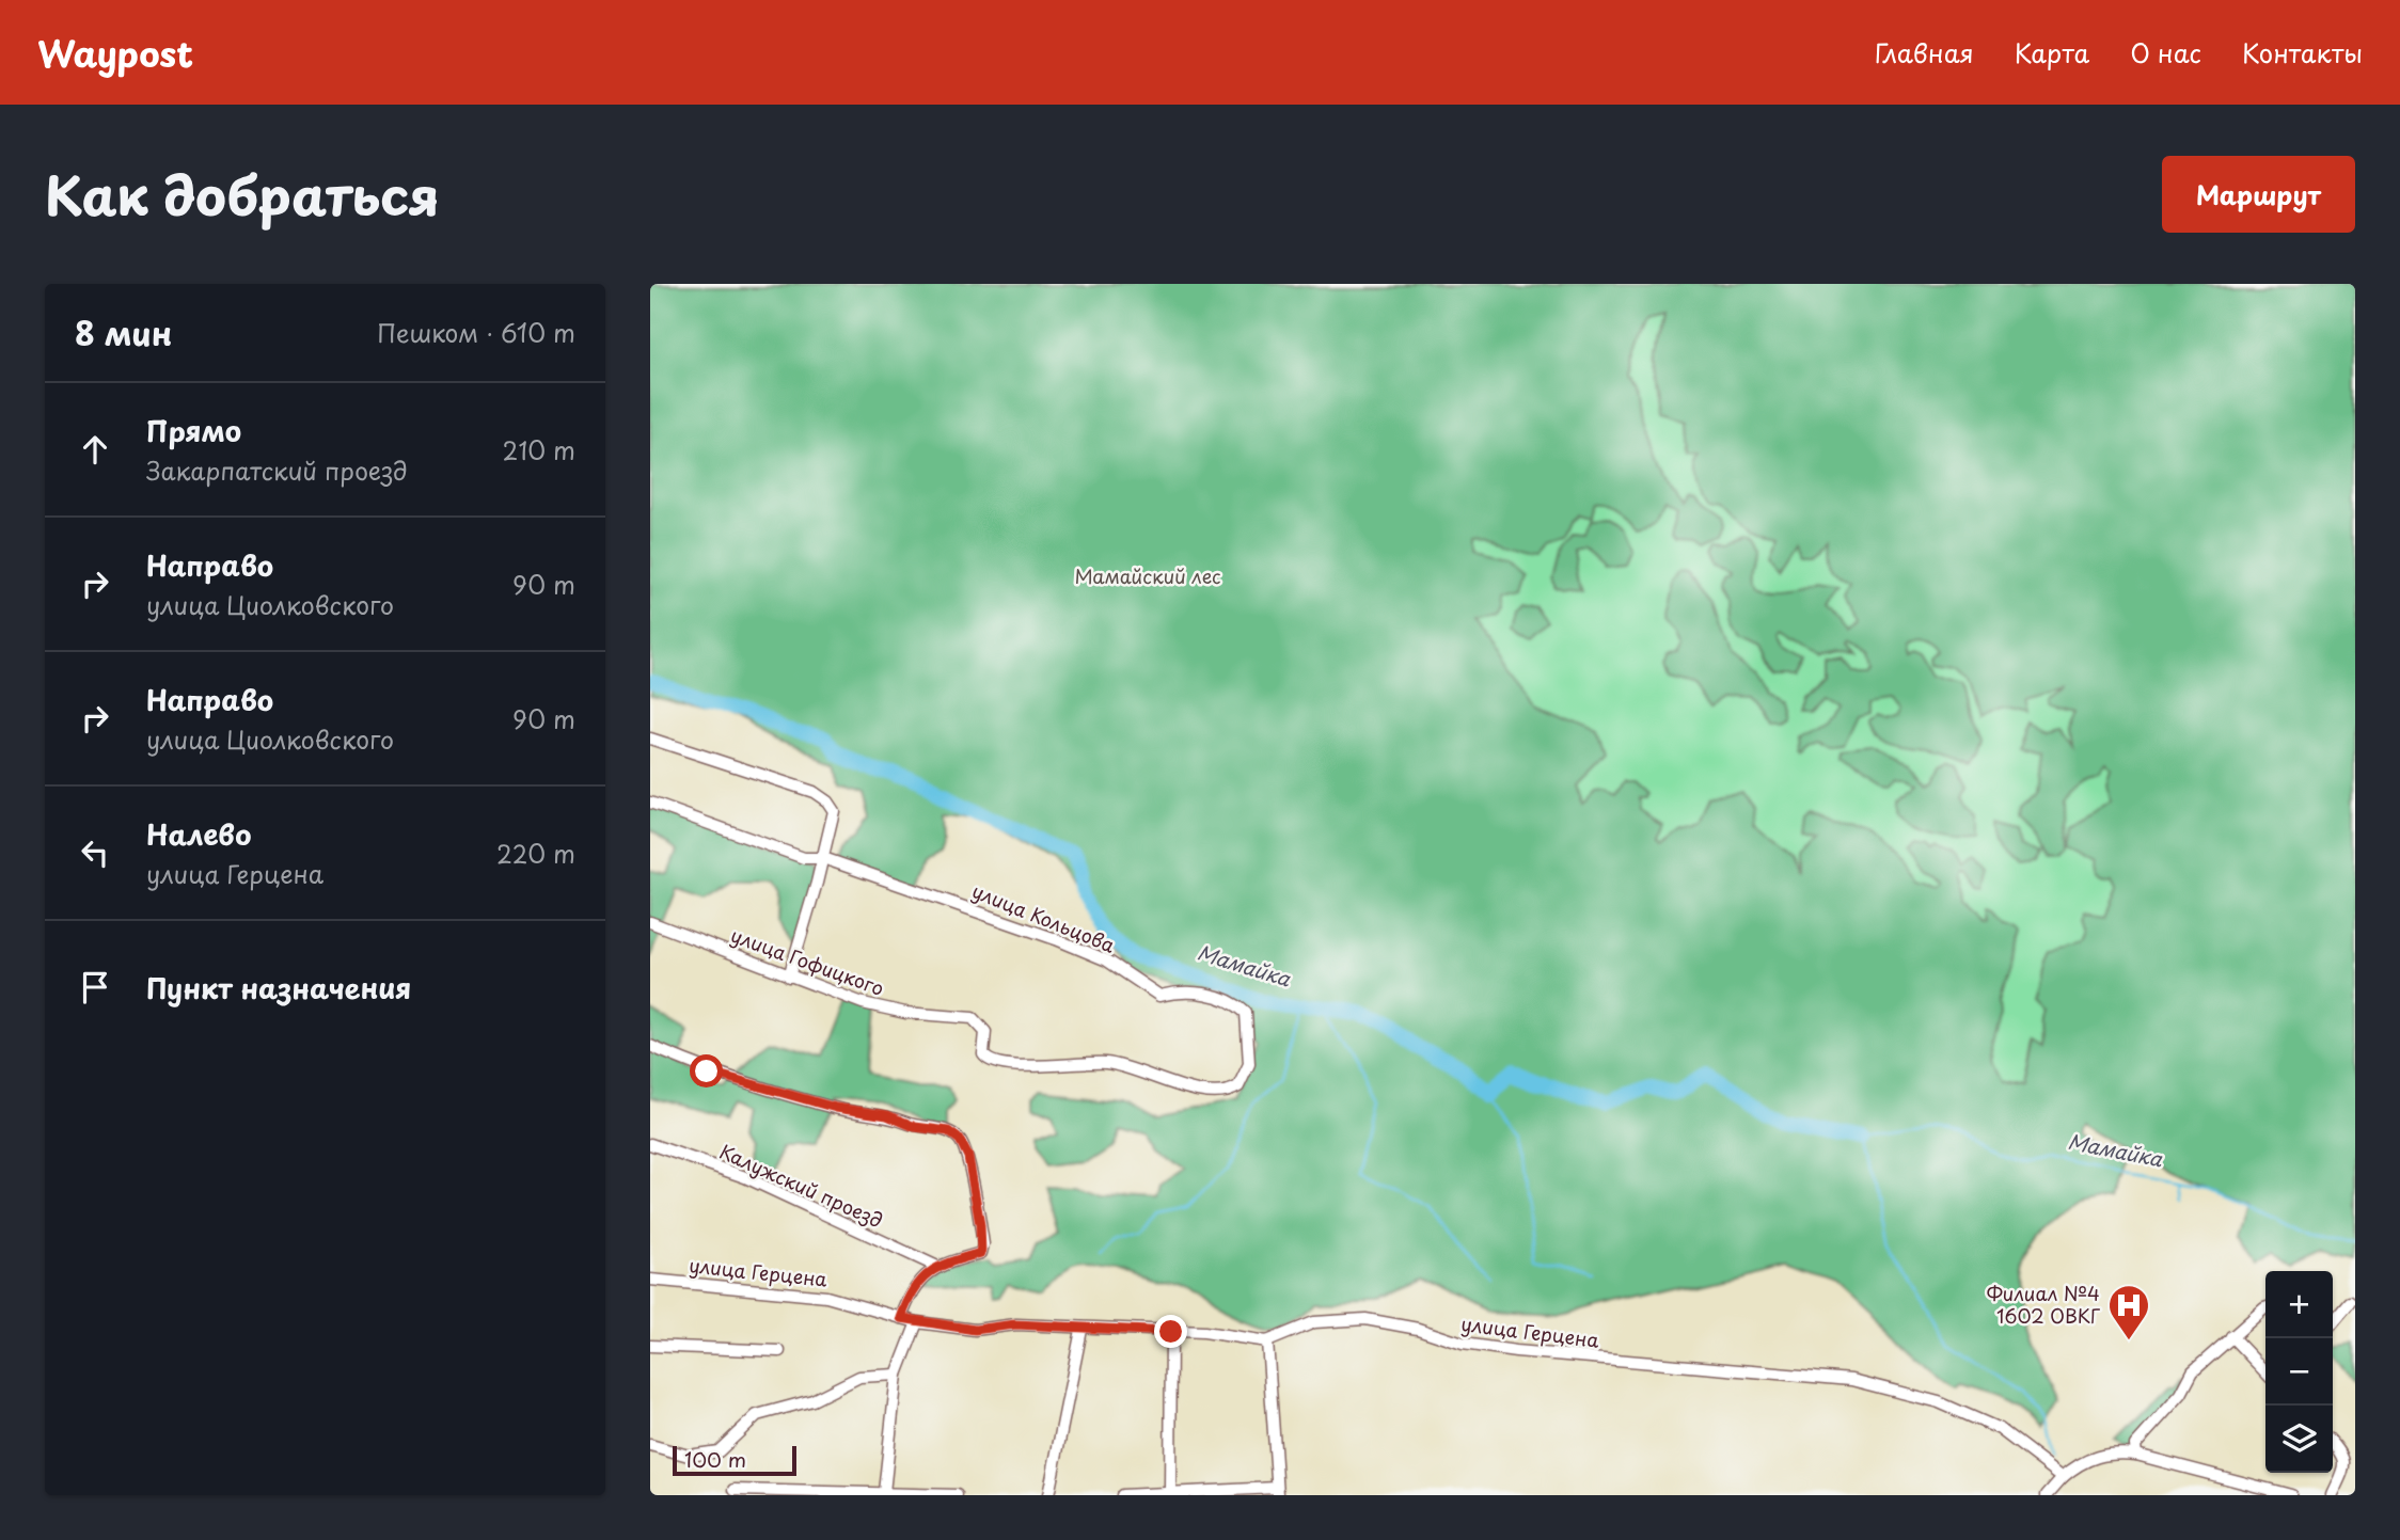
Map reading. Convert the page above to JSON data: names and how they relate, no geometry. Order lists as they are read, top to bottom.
{
  "streets": {
    "street": [
      "улица Кольцова",
      "улица Гофицкого",
      "Калужский проезд",
      "улица Герцена"
    ]
  },
  "crossings": [
    ["улица Кольцова", "улица Гофицкого"]
  ],
  "water": ["Мамайка"],
  "parks": ["Мамайский лес"],
  "places": {
    "hospital": ["Филиал №4 1602 ОВКГ"]
  },
  "scale_bar": "100 m",
  "page": {
    "header": "Waypost",
    "nav": [
      "Главная",
      "Карта",
      "О нас",
      "Контакты"
    ],
    "title": "Как добраться",
    "buttons": "Маршрут",
    "heading": ["8 мин", "Пешком · 610 m"],
    "list": [
      ["Прямо", "Закарпатский проезд", "210 m"],
      ["Направо", "улица Циолковского", "90 m"],
      ["Направо", "улица Циолковского", "90 m"],
      ["Налево", "улица Герцена", "220 m"],
      "Пункт назначения"
    ],
    "map_buttons": ["+", "−"],
    "scale": "100 m"
  }
}
